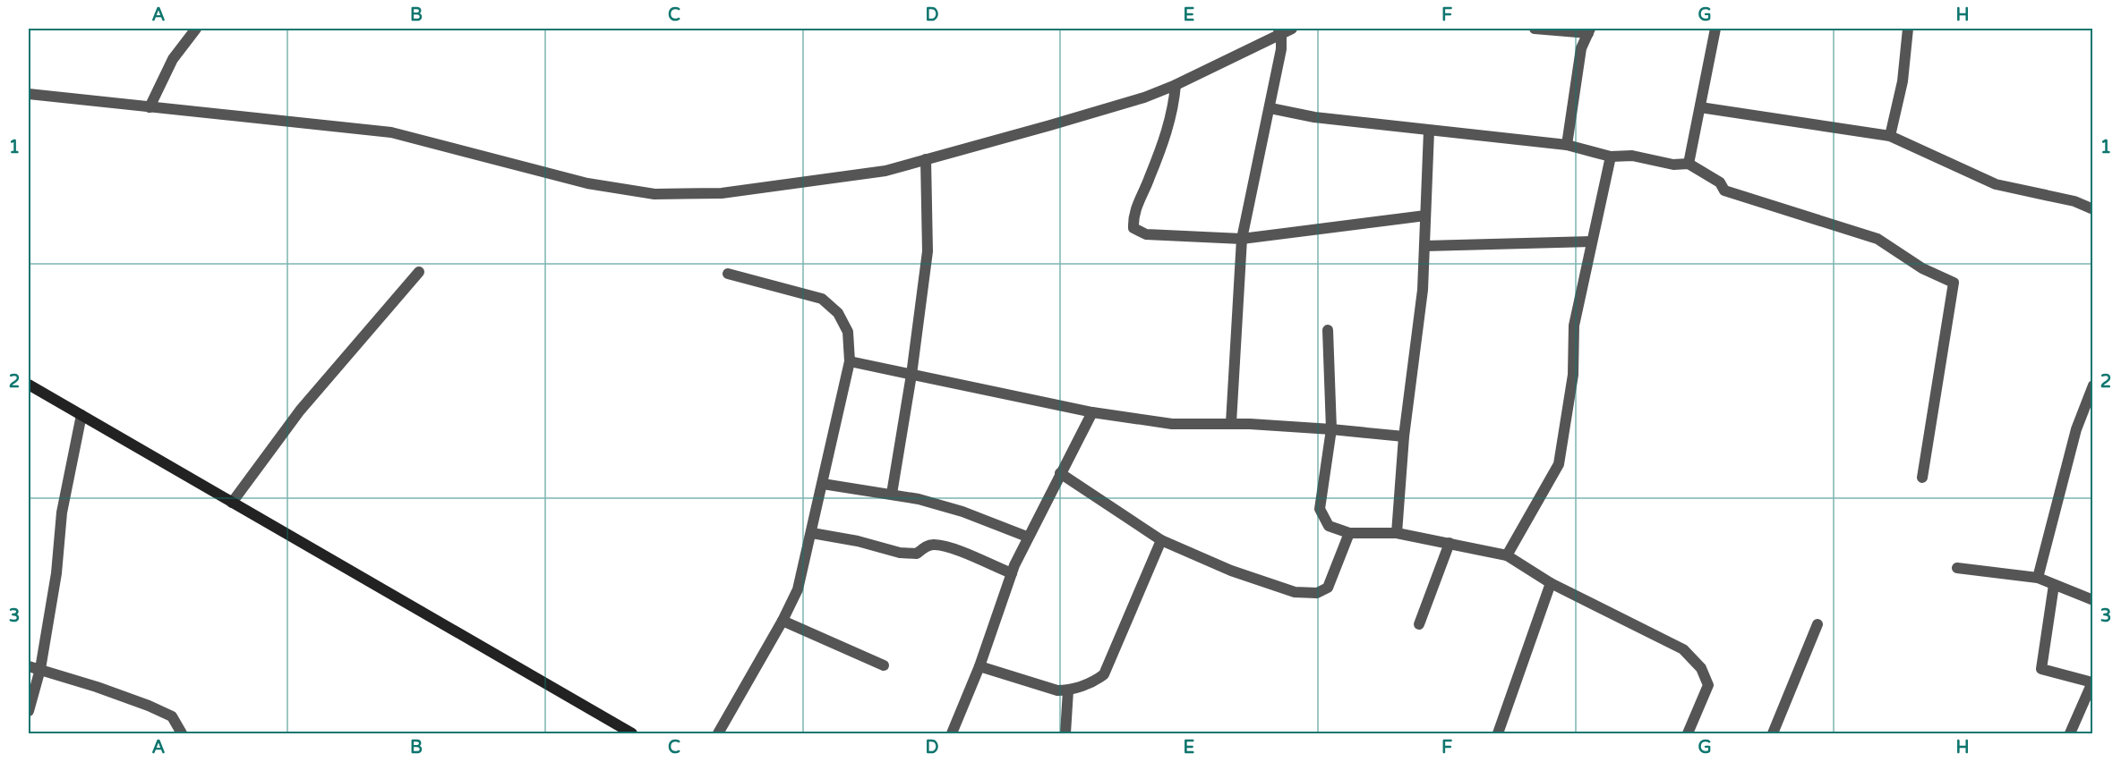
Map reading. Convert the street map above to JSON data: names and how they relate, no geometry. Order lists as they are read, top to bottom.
{
  "grid": {
    "columns": [
      "A",
      "B",
      "C",
      "D",
      "E",
      "F",
      "G",
      "H"
    ],
    "rows": ["1", "2", "3"]
  }
}
